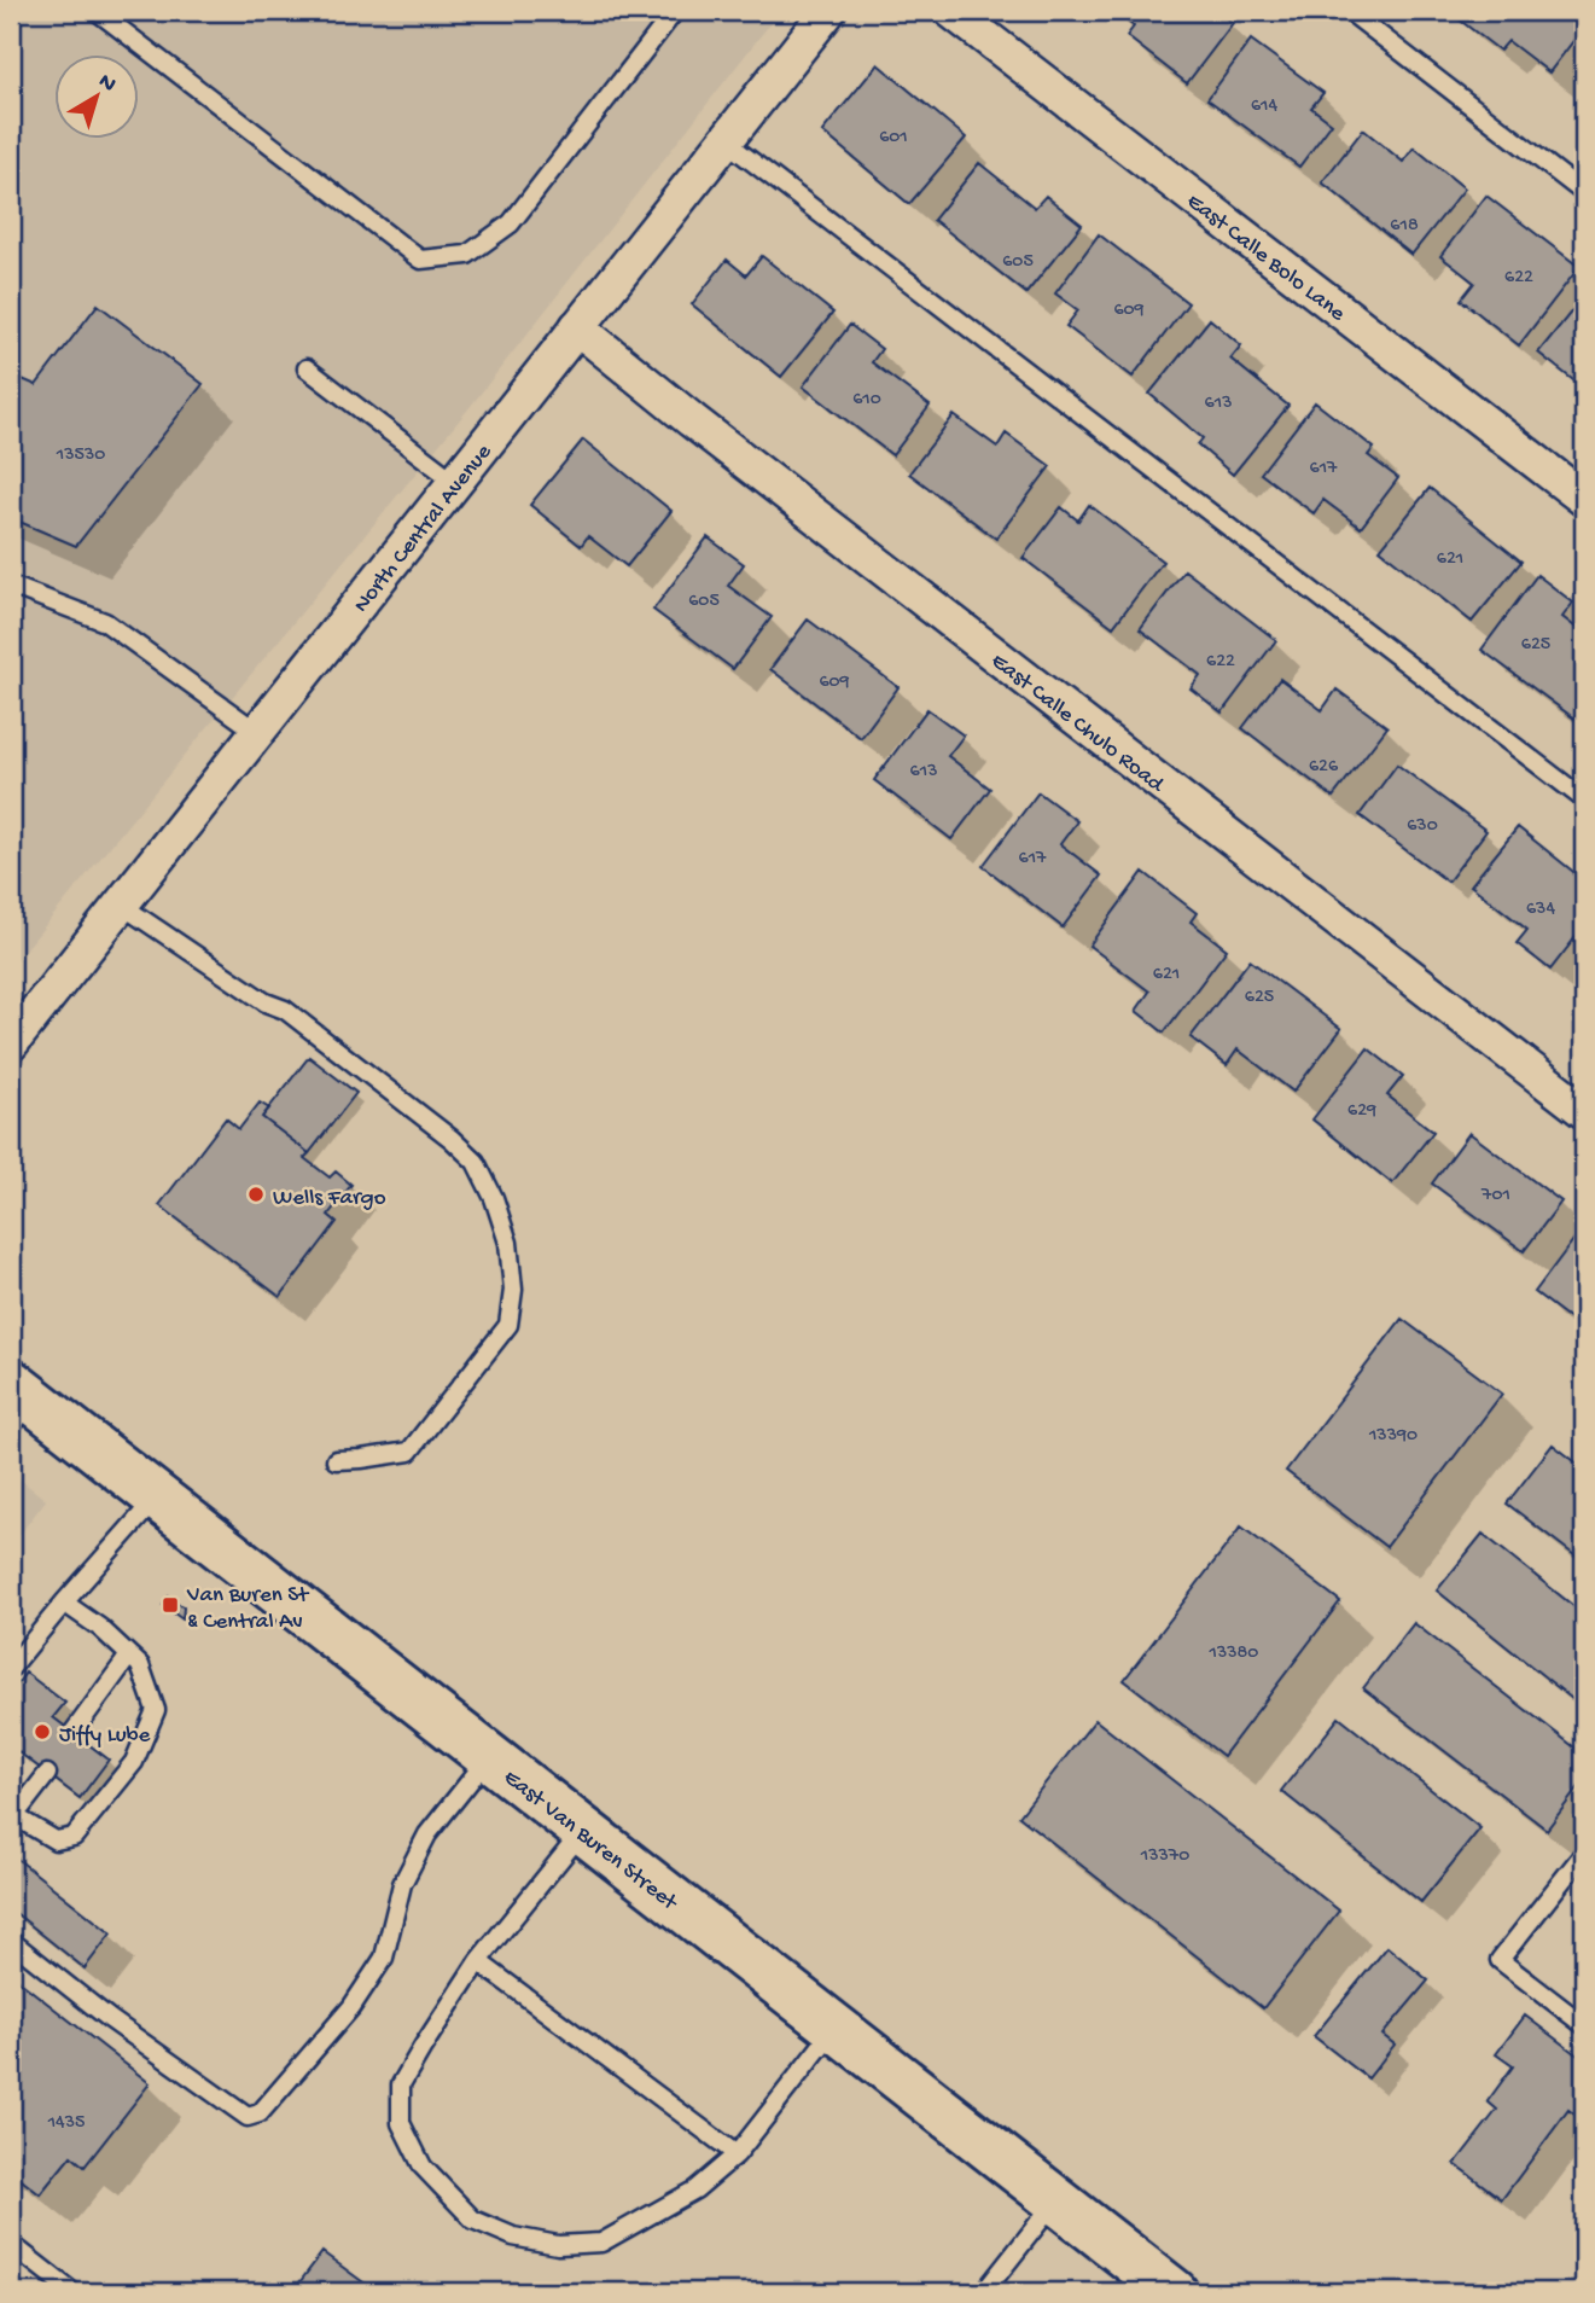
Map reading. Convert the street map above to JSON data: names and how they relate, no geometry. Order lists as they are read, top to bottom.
{
  "streets": {
    "main road": ["East Van Buren Street"],
    "street": ["East Calle Bolo Lane", "North Central Avenue", "East Calle Chulo Road"]
  },
  "crossings": [
    ["North Central Avenue", "East Calle Chulo Road"]
  ],
  "places": {
    "other": ["Wells Fargo", "Jiffy Lube"],
    "transit": ["Van Buren St & Central Av"]
  },
  "house_numbers": [
    "614",
    "601",
    "618",
    "605",
    "622",
    "609",
    "610",
    "613",
    "13530",
    "617",
    "621",
    "605",
    "625",
    "622",
    "609",
    "626",
    "613",
    "630",
    "617",
    "634",
    "621",
    "625",
    "629",
    "701",
    "13390",
    "13380",
    "13370",
    "1435"
  ],
  "north": "top right"
}
